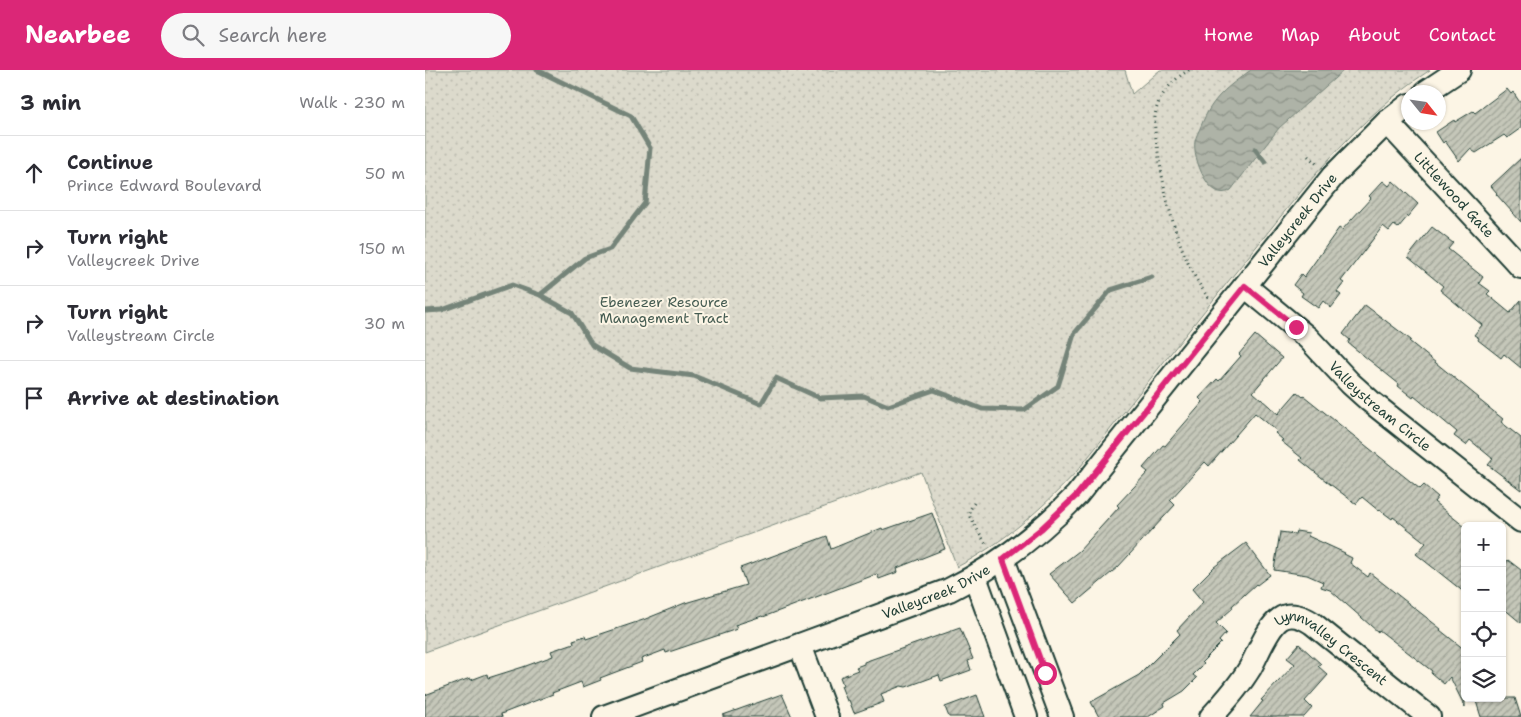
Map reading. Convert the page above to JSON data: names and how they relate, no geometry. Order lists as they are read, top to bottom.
{
  "streets": {
    "street": [
      "Littlewood Gate",
      "Valleycreek Drive",
      "Valleystream Circle",
      "Lynnvalley Crescent"
    ]
  },
  "crossings": [
    ["Littlewood Gate", "Valleycreek Drive"],
    ["Valleycreek Drive", "Valleystream Circle"]
  ],
  "parks": ["Ebenezer Resource Management Tract"],
  "north": "bottom right",
  "page": {
    "header": "Nearbee",
    "search": "Search here",
    "nav": [
      "Home",
      "Map",
      "About",
      "Contact"
    ],
    "heading": ["3 min", "Walk · 230 m"],
    "list": [
      ["Continue", "Prince Edward Boulevard", "50 m"],
      ["Turn right", "Valleycreek Drive", "150 m"],
      ["Turn right", "Valleystream Circle", "30 m"],
      "Arrive at destination"
    ],
    "map_buttons": ["+", "−"]
  }
}
